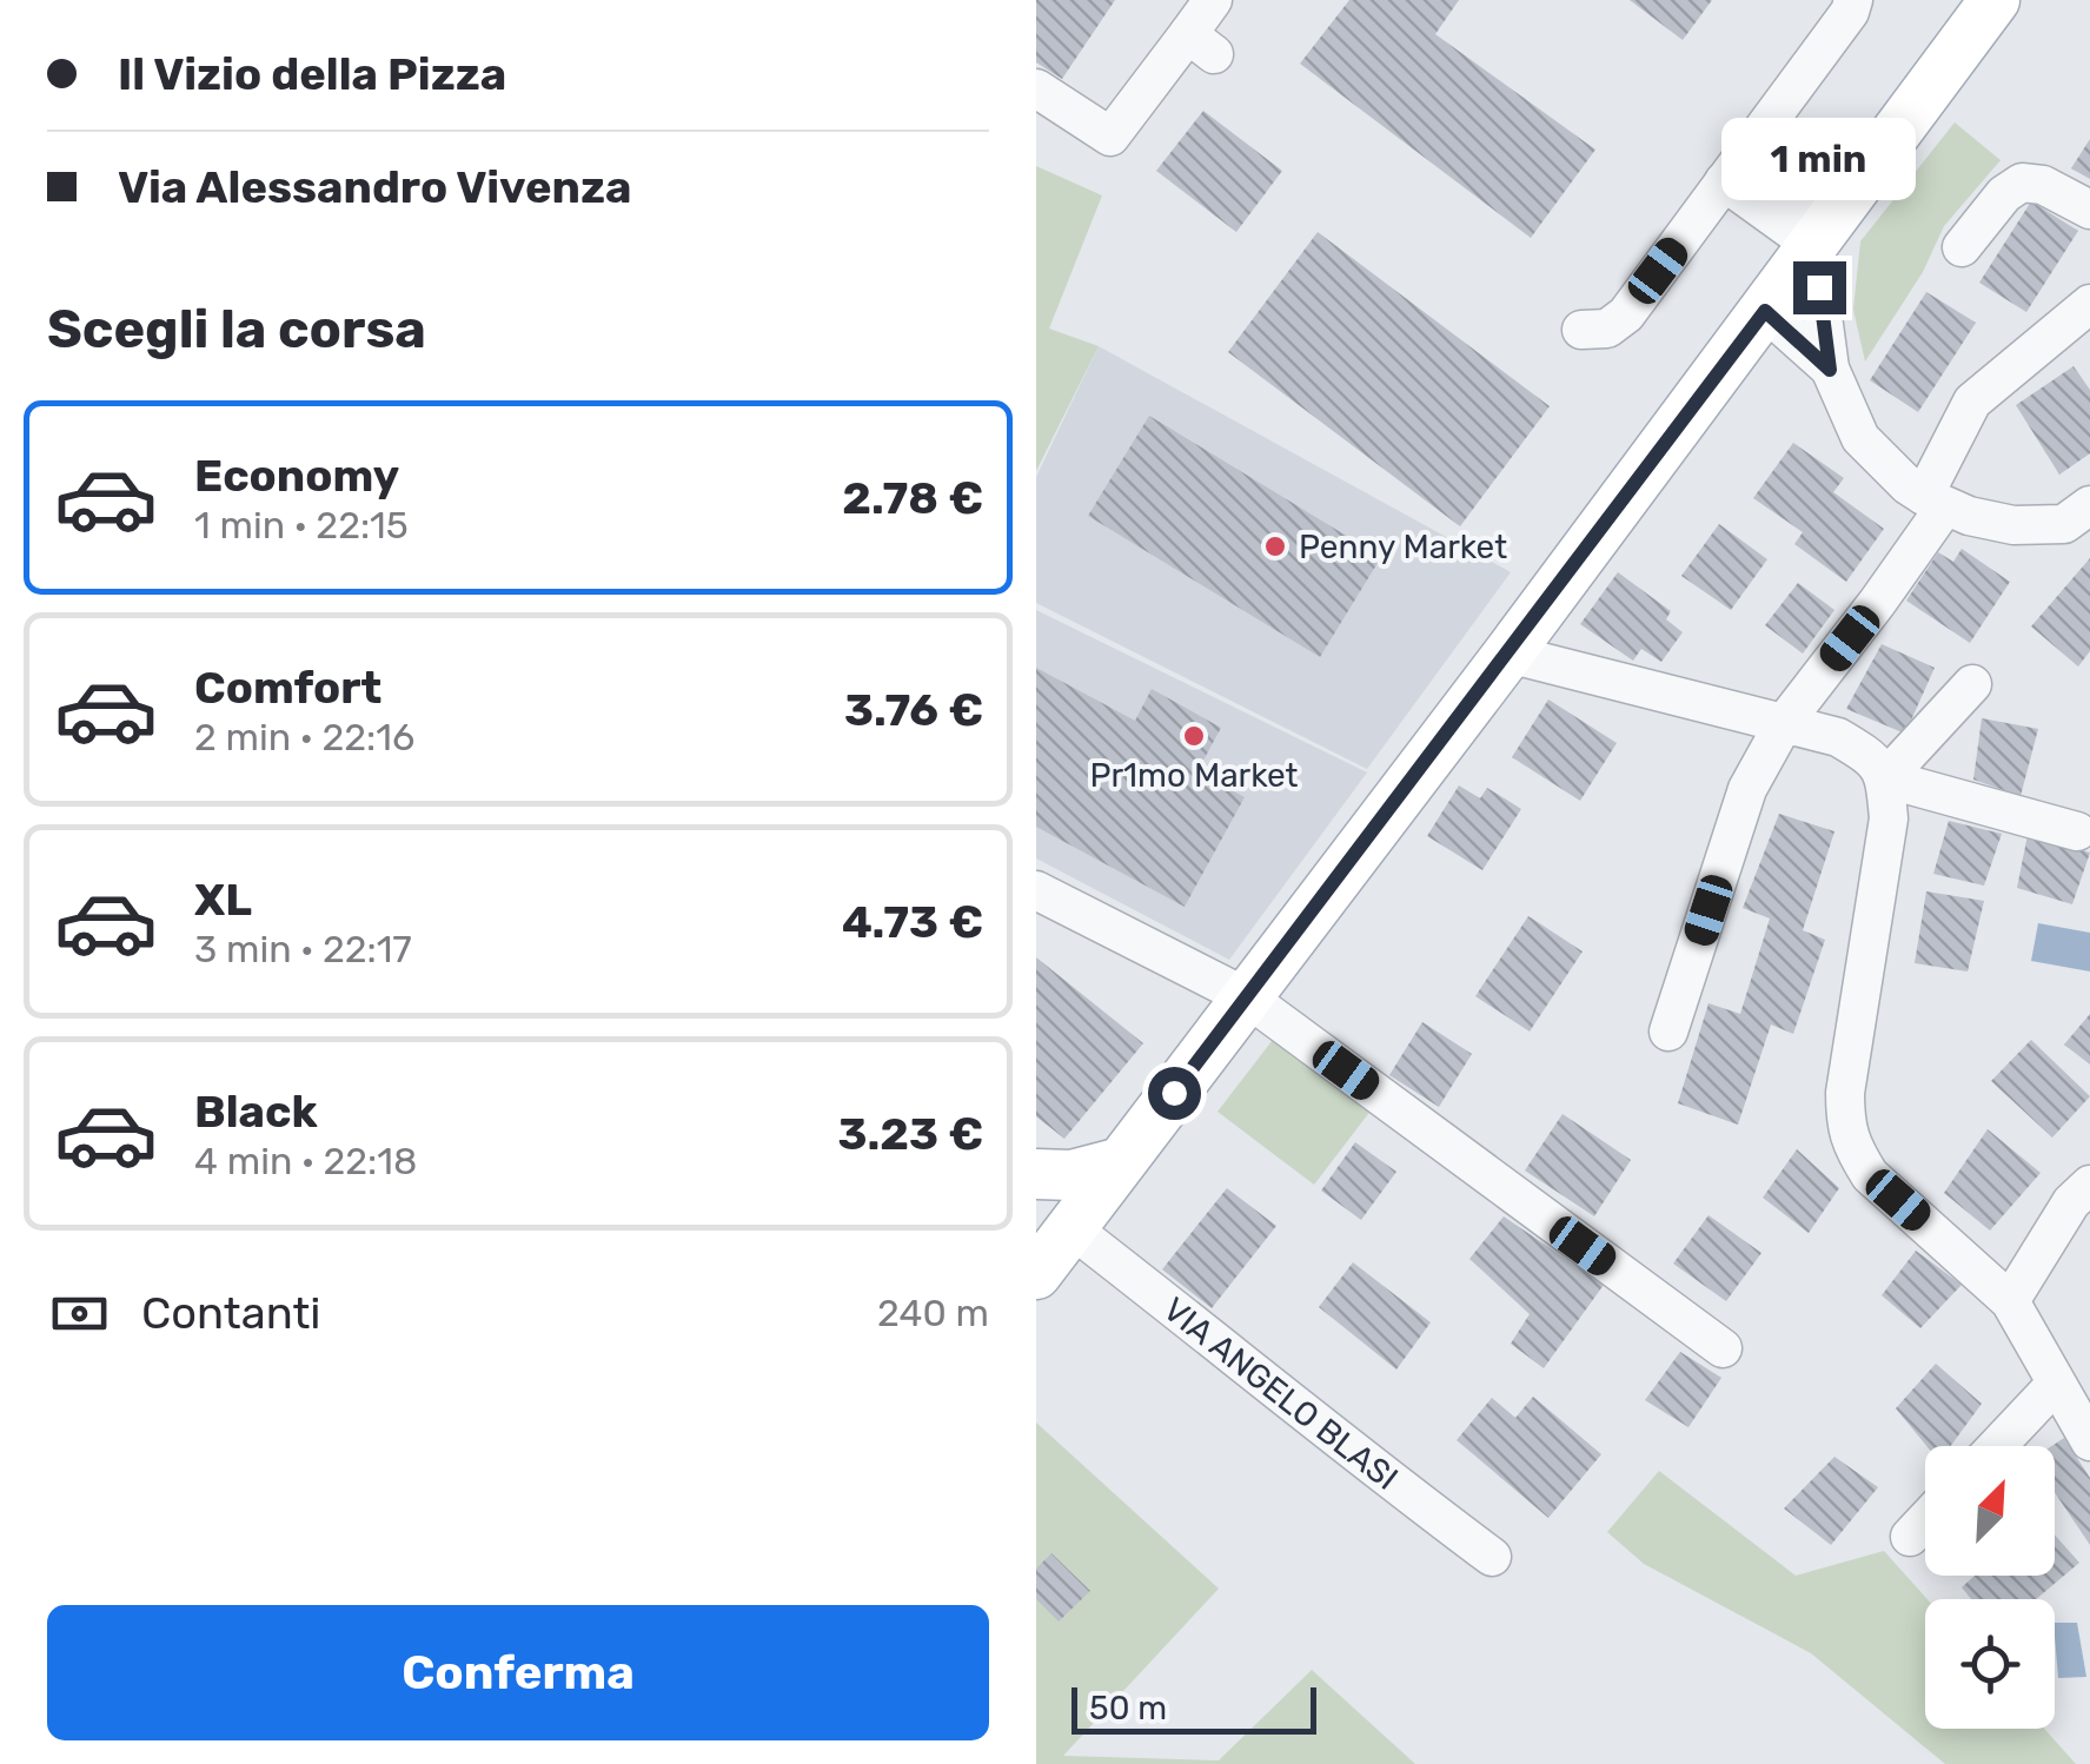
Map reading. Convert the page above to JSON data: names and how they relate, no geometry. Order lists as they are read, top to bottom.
{
  "streets": {
    "street": ["VIA ANGELO BLASI"]
  },
  "places": ["Penny Market", "Pr1mo Market"],
  "scale_bar": "50 m",
  "north": "top right",
  "page": {
    "banner": ["Il Vizio della Pizza", "Via Alessandro Vivenza"],
    "bubble": "1 min",
    "heading": "Scegli la corsa",
    "list": [
      {
        "name": "Economy",
        "note": "1 min · 22:15",
        "value": "2.78 €"
      },
      {
        "name": "Comfort",
        "note": "2 min · 22:16",
        "value": "3.76 €"
      },
      {
        "name": "XL",
        "note": "3 min · 22:17",
        "value": "4.73 €"
      },
      {
        "name": "Black",
        "note": "4 min · 22:18",
        "value": "3.23 €"
      }
    ],
    "pay": ["Contanti", "240 m"],
    "buttons": "Conferma",
    "scale": "50 m"
  }
}
